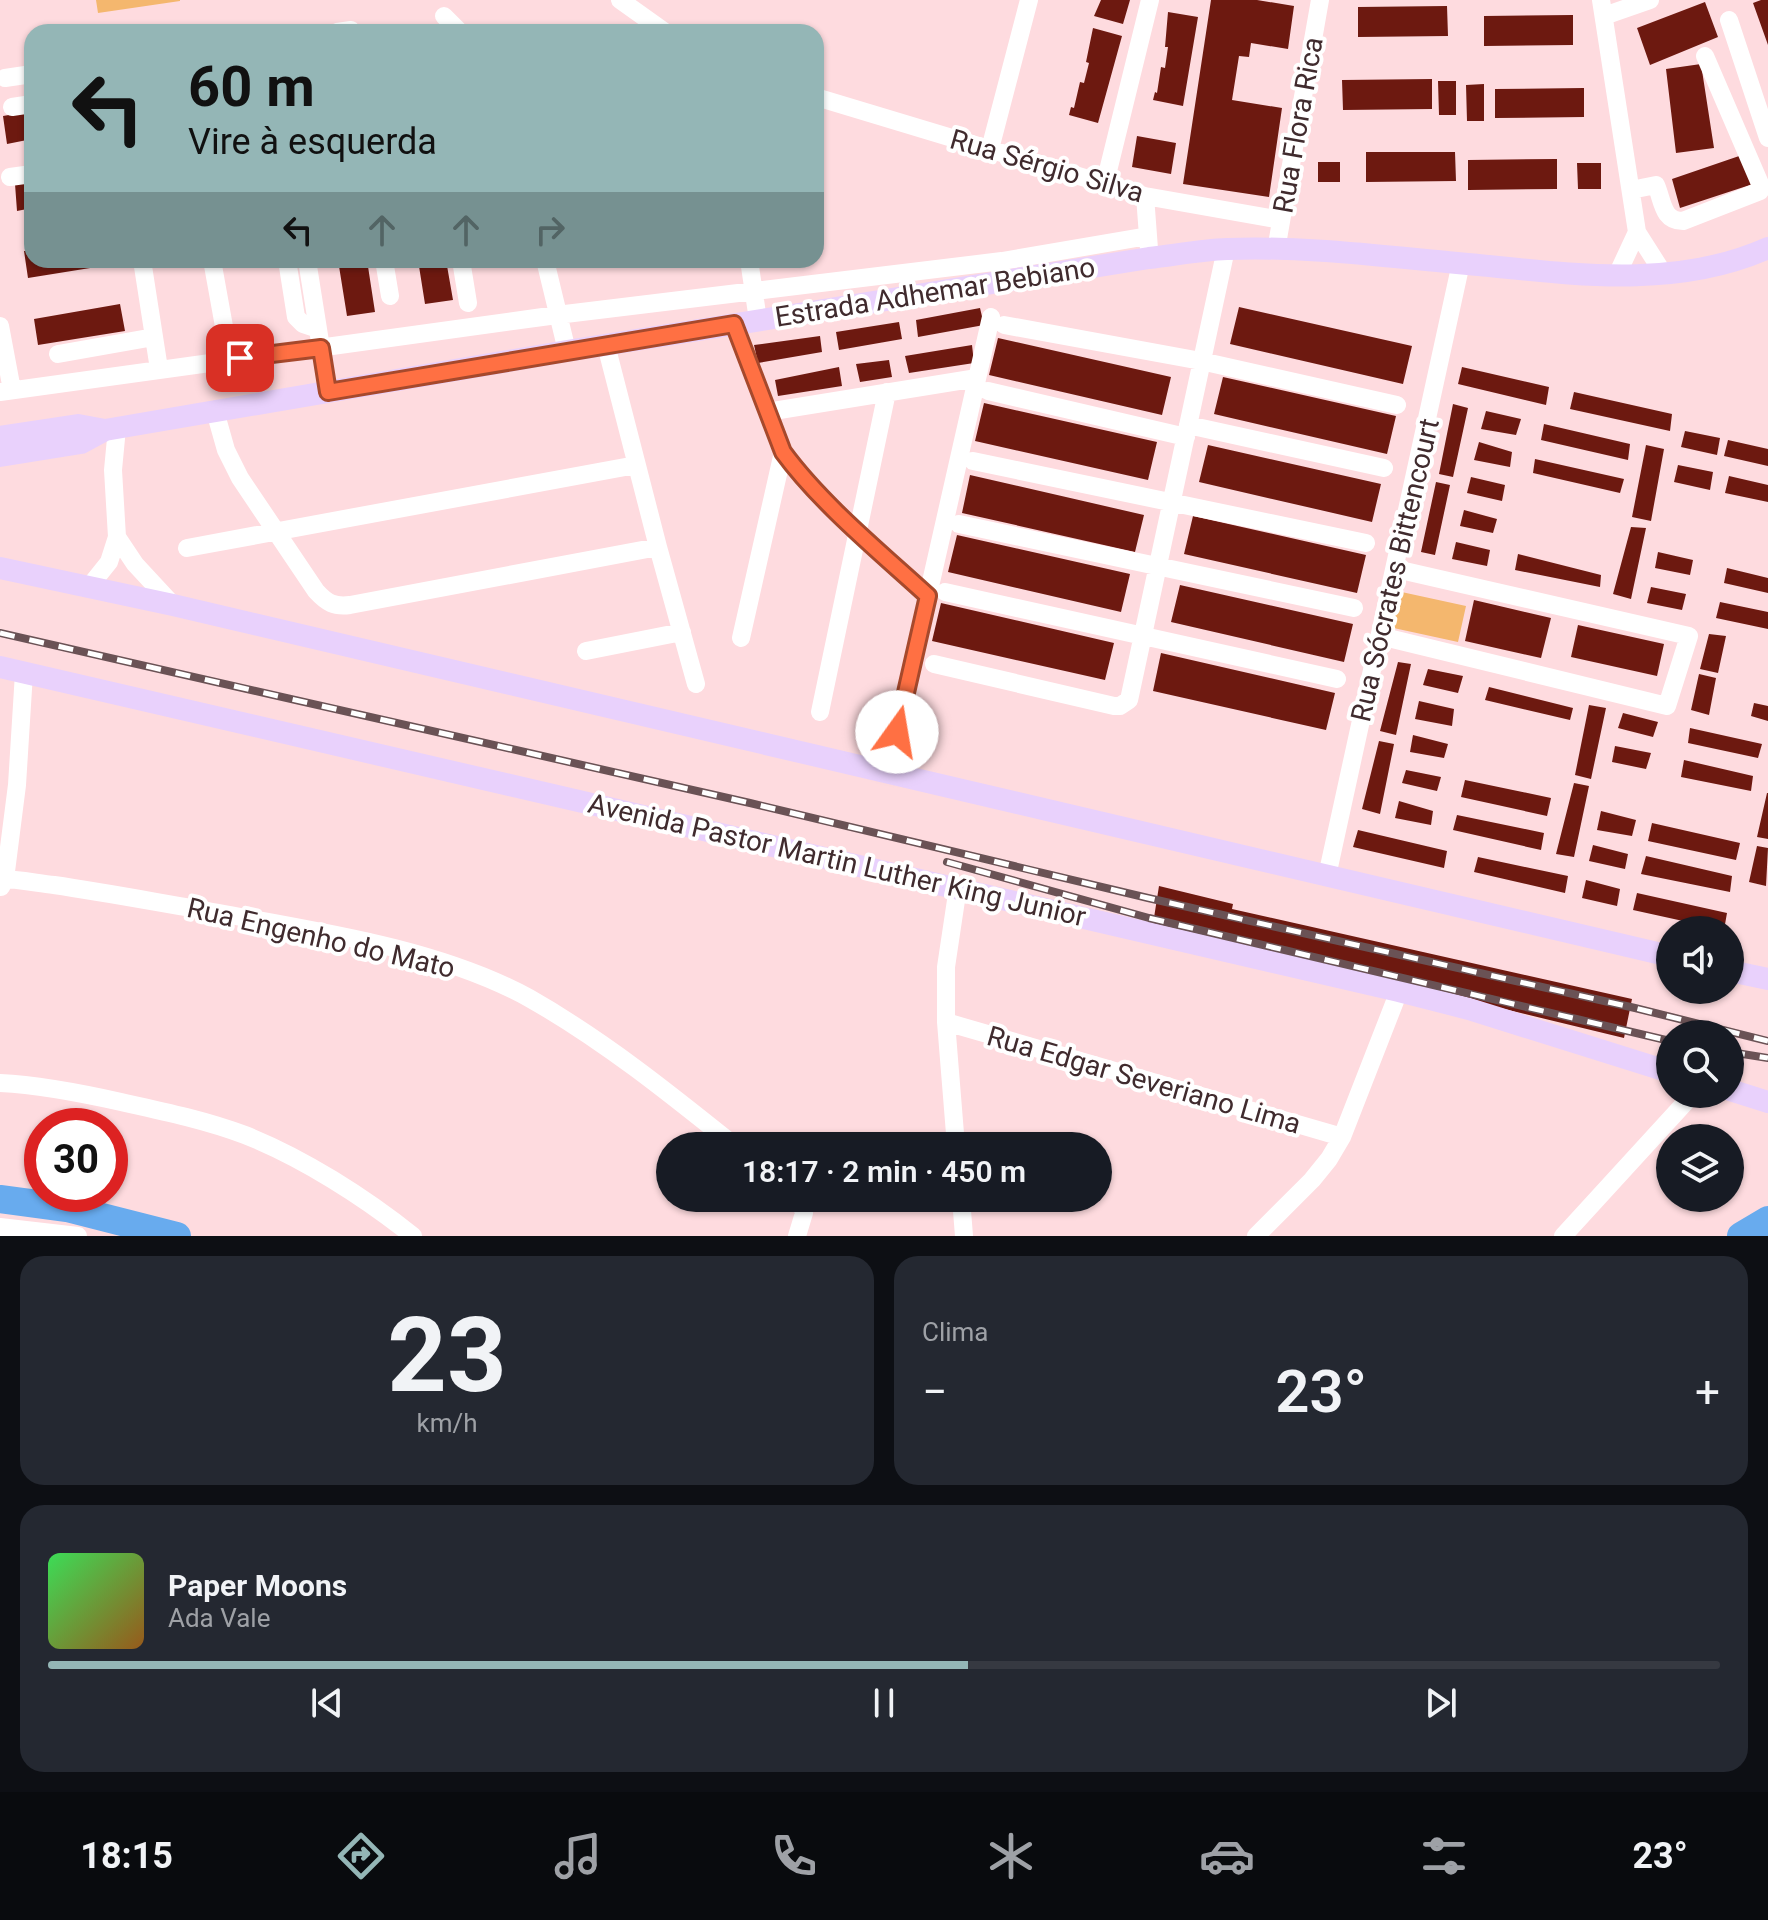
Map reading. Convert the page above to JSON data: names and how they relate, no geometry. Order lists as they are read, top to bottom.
{
  "streets": {
    "main road": ["Estrada Adhemar Bebiano", "Avenida Pastor Martin Luther King Junior"],
    "street": [
      "Rua Flora Rica",
      "Rua Sérgio Silva",
      "Rua Sócrates Bittencourt",
      "Rua Engenho do Mato",
      "Rua Edgar Severiano Lima"
    ]
  },
  "crossings": [
    ["Rua Flora Rica", "Rua Sérgio Silva"],
    ["Rua Flora Rica", "Estrada Adhemar Bebiano"],
    ["Estrada Adhemar Bebiano", "Rua Sócrates Bittencourt"]
  ],
  "page": {
    "turn": ["60 m", "Vire à esquerda"],
    "limit": "30",
    "trip": "18:17 · 2 min · 450 m",
    "tile": [
      ["23", "km/h"],
      "Clima"
    ],
    "heat": ["−", "23°", "+"],
    "song": ["Paper Moons", "Ada Vale"],
    "tabs": ["18:15", "23°"]
  }
}
